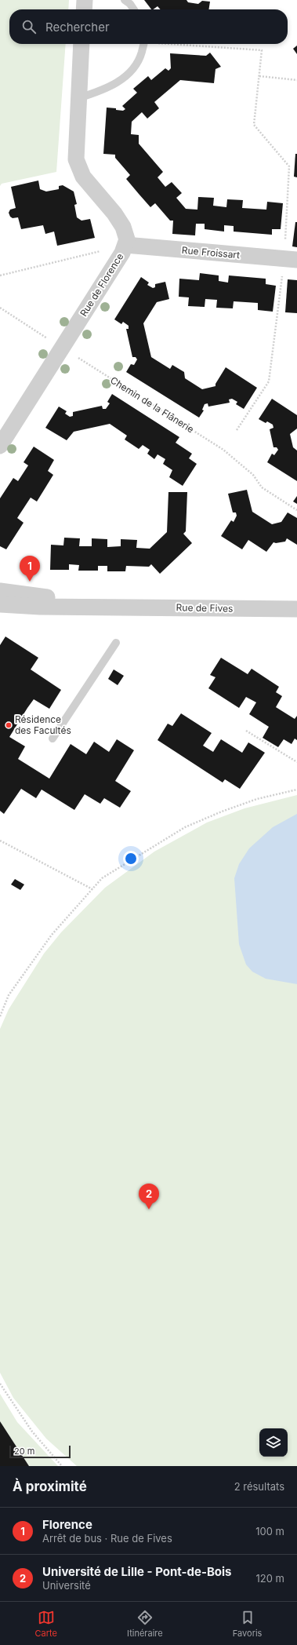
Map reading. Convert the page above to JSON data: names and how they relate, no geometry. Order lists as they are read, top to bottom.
{
  "streets": {
    "street": ["Rue Froissart", "Rue de Florence", "Rue de Fives"],
    "path": ["Chemin de la Flânerie"]
  },
  "crossings": [
    ["Rue Froissart", "Rue de Florence"],
    ["Rue de Florence", "Chemin de la Flânerie"]
  ],
  "places": ["Résidence des Facultés"],
  "scale_bar": "20 m",
  "page": {
    "search": "Rechercher",
    "pins": ["1", "2"],
    "scale": "20 m",
    "heading": ["À proximité", "2 résultats"],
    "list": [
      {
        "mark": "1",
        "name": "Florence",
        "note": "Arrêt de bus · Rue de Fives",
        "value": "100 m"
      },
      {
        "mark": "2",
        "name": "Université de Lille - Pont-de-Bois",
        "note": "Université",
        "value": "120 m"
      }
    ],
    "nav": ["Carte", "Itinéraire", "Favoris"]
  }
}
